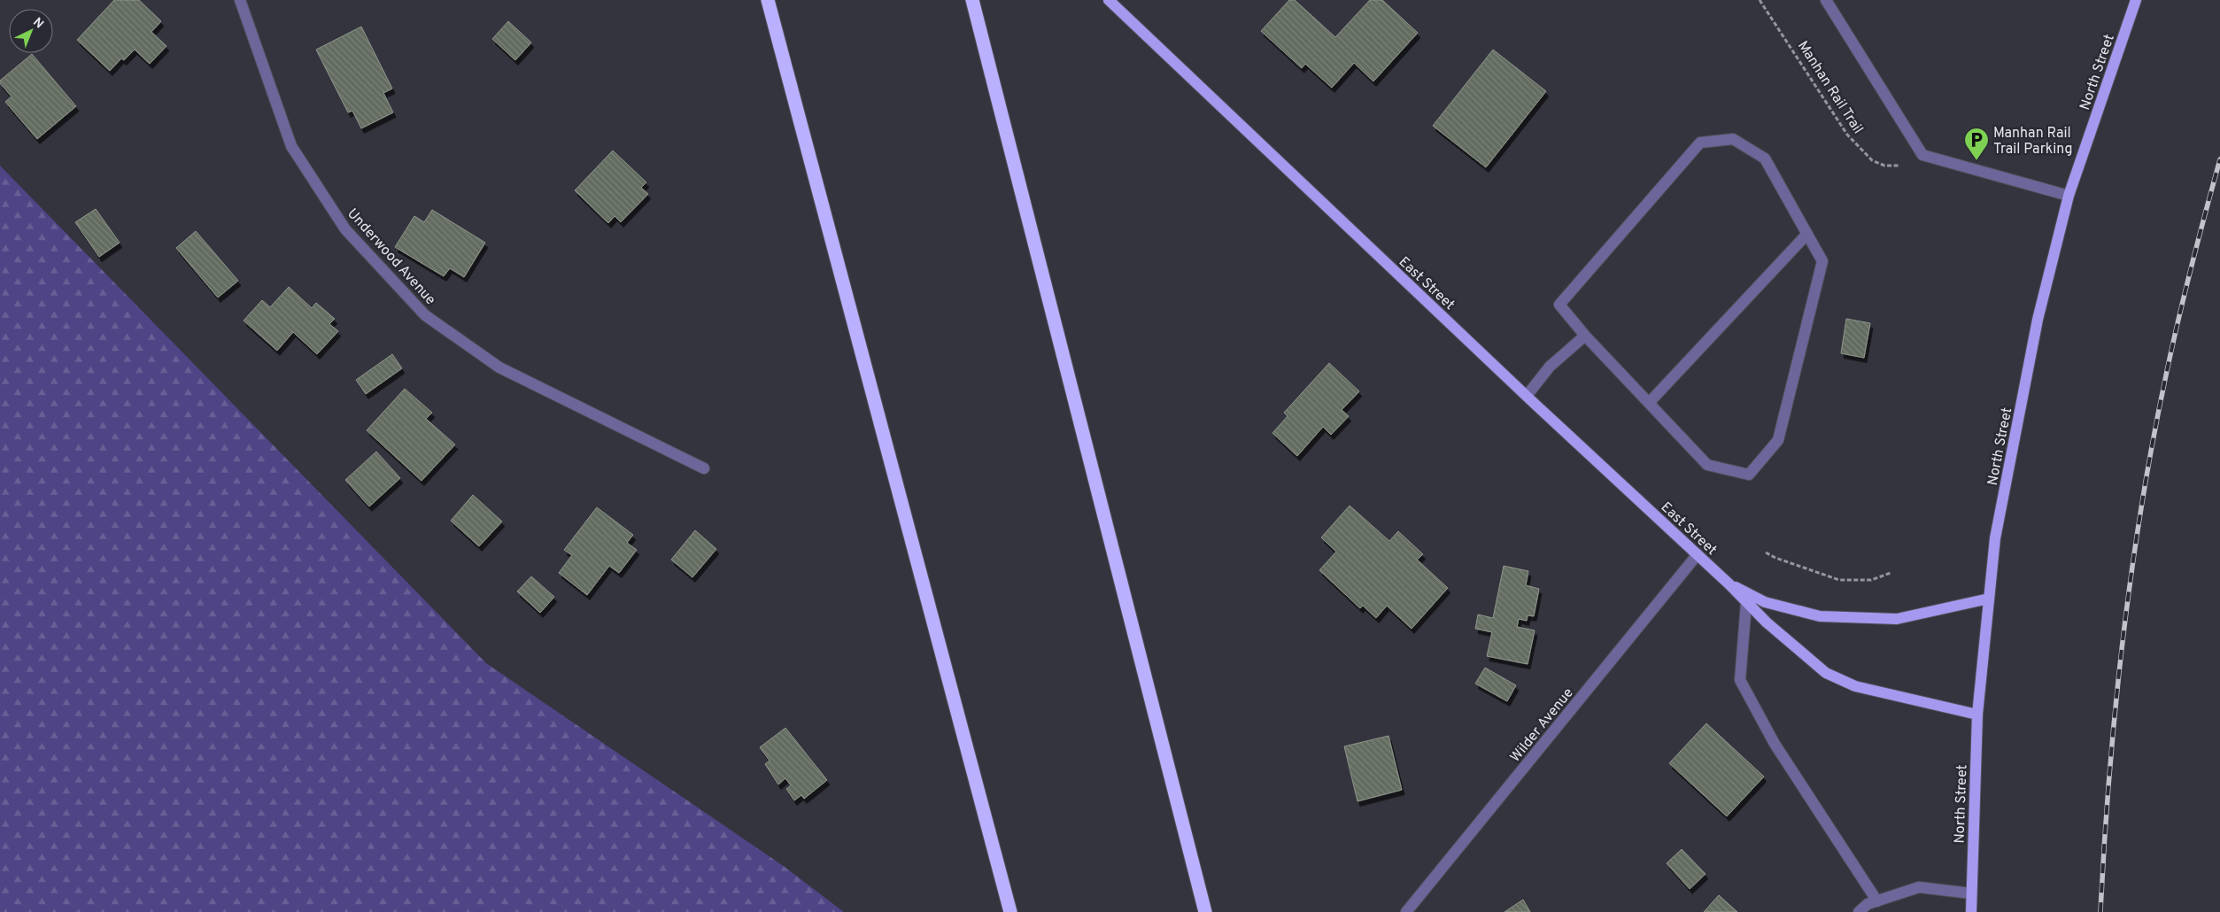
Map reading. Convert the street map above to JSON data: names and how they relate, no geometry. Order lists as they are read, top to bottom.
{
  "streets": {
    "main road": ["North Street", "East Street"],
    "street": ["Underwood Avenue", "Wilder Avenue"],
    "path": ["Manhan Rail Trail"]
  },
  "crossings": [
    ["North Street", "East Street"],
    ["East Street", "Wilder Avenue"]
  ],
  "places": {
    "parking": ["Manhan Rail Trail Parking"]
  },
  "north": "top right"
}
